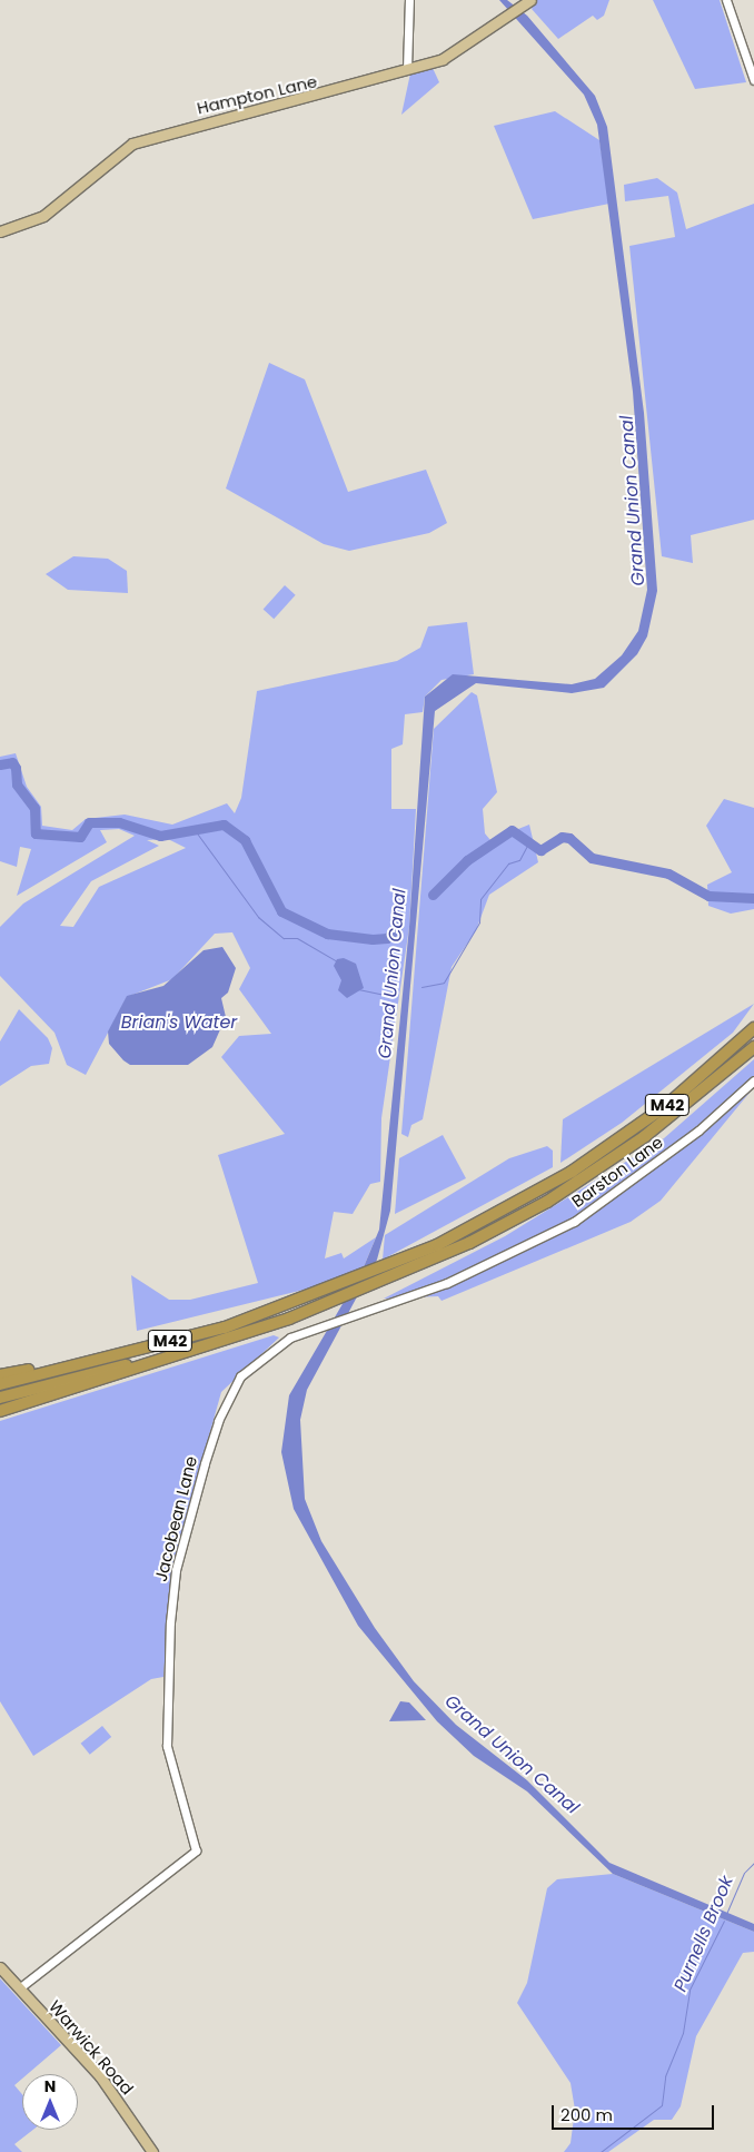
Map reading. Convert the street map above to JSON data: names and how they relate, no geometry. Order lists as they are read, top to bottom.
{
  "streets": {
    "highway": ["M42"],
    "main road": ["Hampton Lane", "Warwick Road"],
    "street": ["Barston Lane", "Jacobean Lane"]
  },
  "crossings": [
    ["Barston Lane", "Jacobean Lane"],
    ["Jacobean Lane", "Warwick Road"]
  ],
  "water": ["Grand Union Canal", "Brian's Water", "Purnells Brook"],
  "scale_bar": "200 m",
  "north": "top"
}
